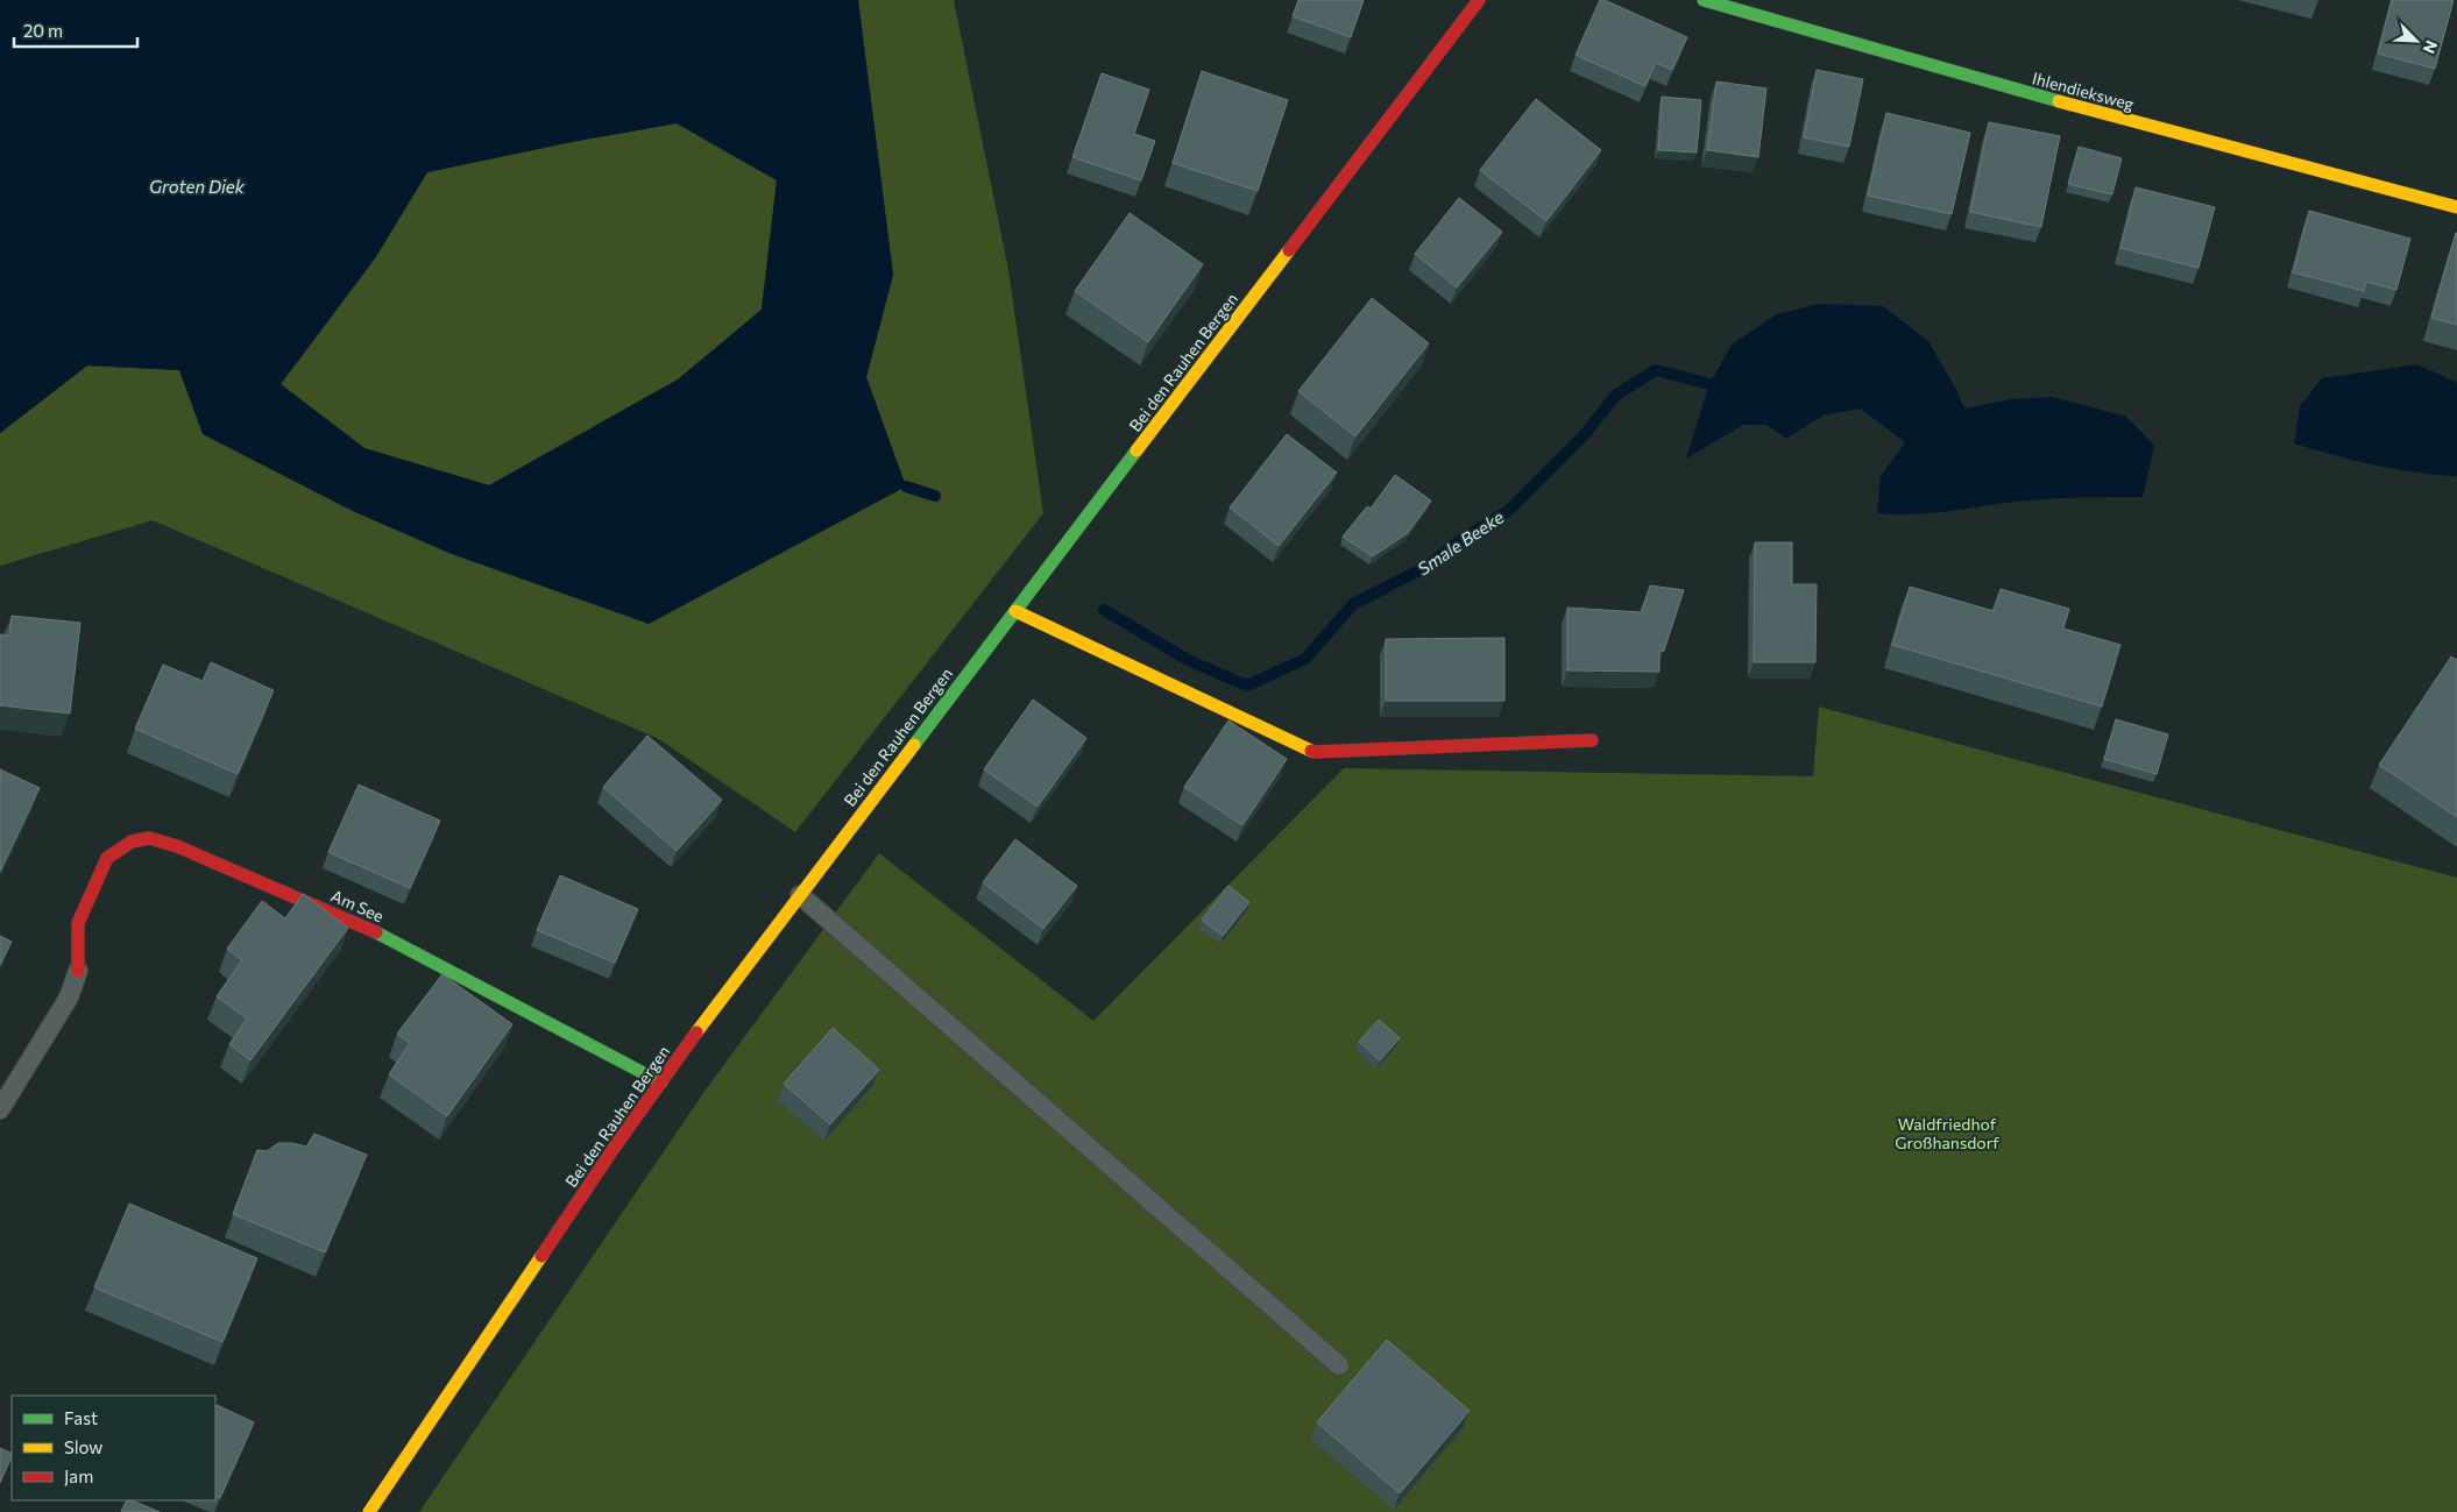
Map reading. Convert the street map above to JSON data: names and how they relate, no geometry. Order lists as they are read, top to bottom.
{
  "streets": {
    "street": ["Ihlendieksweg", "Bei den Rauhen Bergen", "Am See"]
  },
  "crossings": [
    ["Bei den Rauhen Bergen", "Am See"]
  ],
  "water": ["Groten Diek", "Smale Beeke"],
  "parks": ["Waldfriedhof Großhansdorf"],
  "legend": ["Fast", "Slow", "Jam"],
  "scale_bar": "20 m",
  "north": "bottom right"
}
